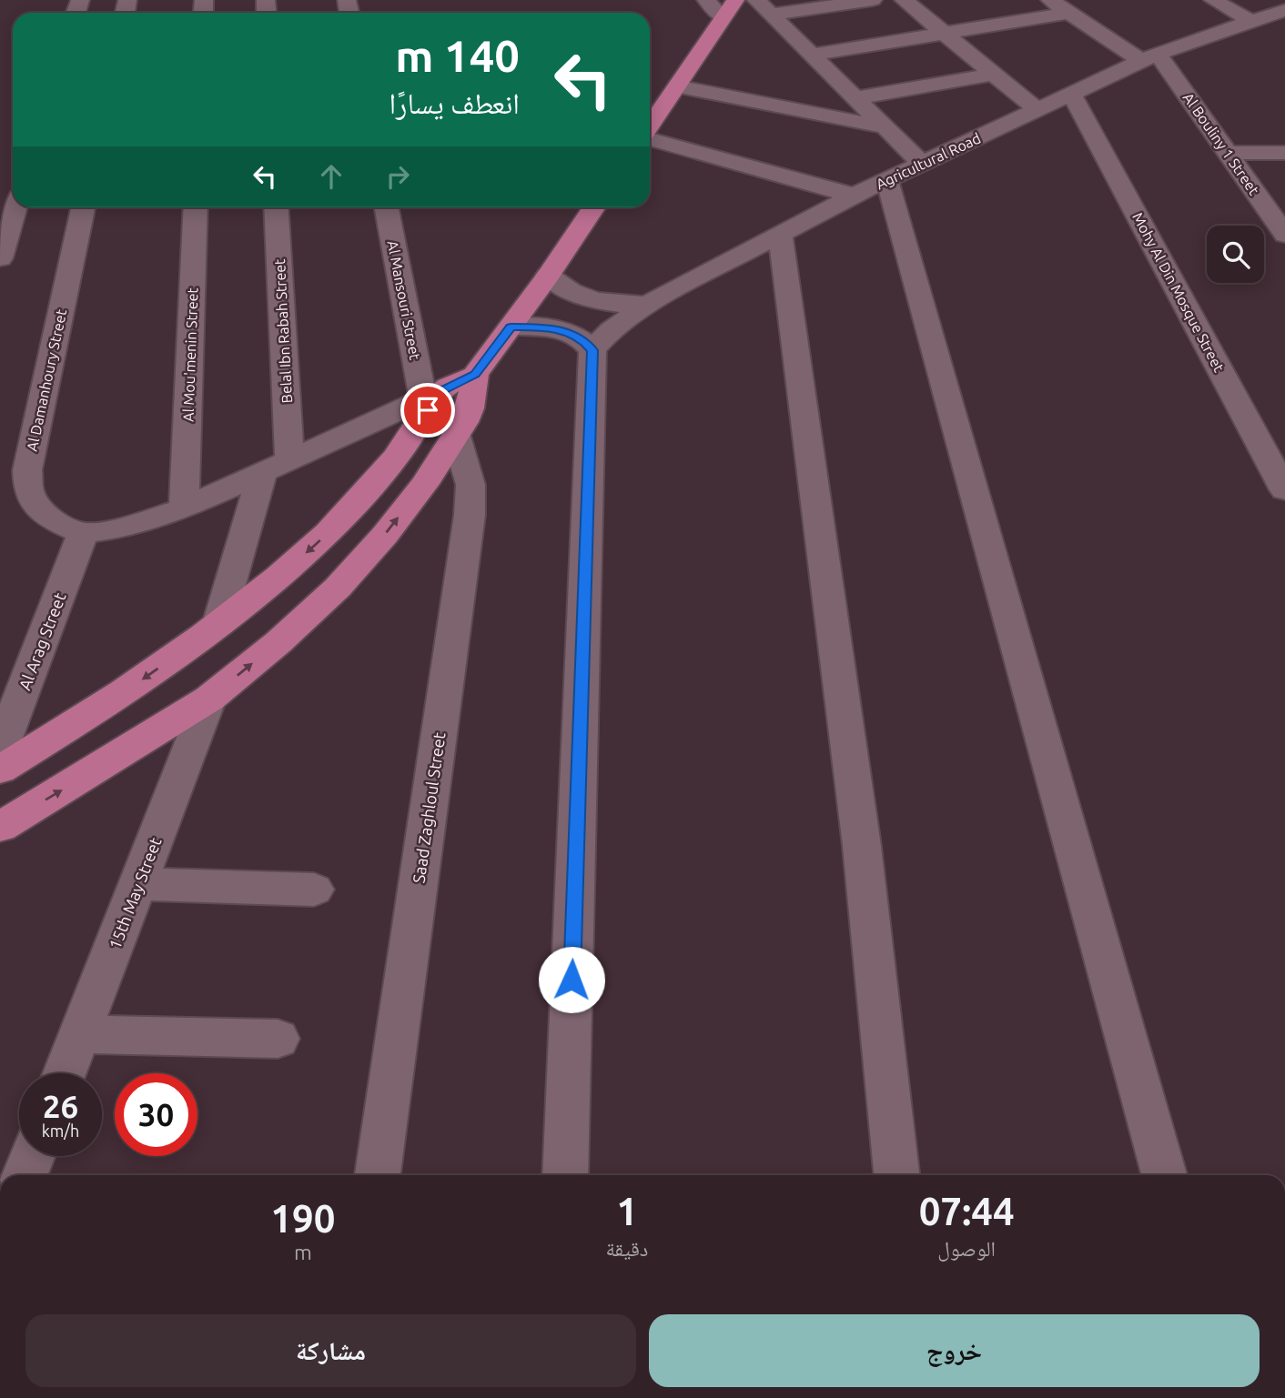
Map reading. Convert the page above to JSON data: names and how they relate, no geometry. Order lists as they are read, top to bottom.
{
  "streets": {
    "street": [
      "Al Bouliny 1 Street",
      "Agricultural Road",
      "Mohy Al Din Mosque Street",
      "Al Mansouri Street",
      "Belal Ibn Rabah Street",
      "Al Mou'menin Street",
      "Al Damanhoury Street",
      "Al Arag Street",
      "Saad Zaghloul Street",
      "15th May Street"
    ]
  },
  "crossings": [
    ["Al Bouliny 1 Street", "Agricultural Road"],
    ["Agricultural Road", "Mohy Al Din Mosque Street"],
    ["Al Damanhoury Street", "Al Arag Street"]
  ],
  "page": {
    "turn": ["140 m", "انعطف يسارًا"],
    "speed": "26 km/h",
    "limit": "30",
    "eta": [
      "07:44",
      "الوصول",
      "1",
      "دقيقة",
      "190",
      "m"
    ],
    "buttons": ["خروج", "مشاركة"]
  }
}
